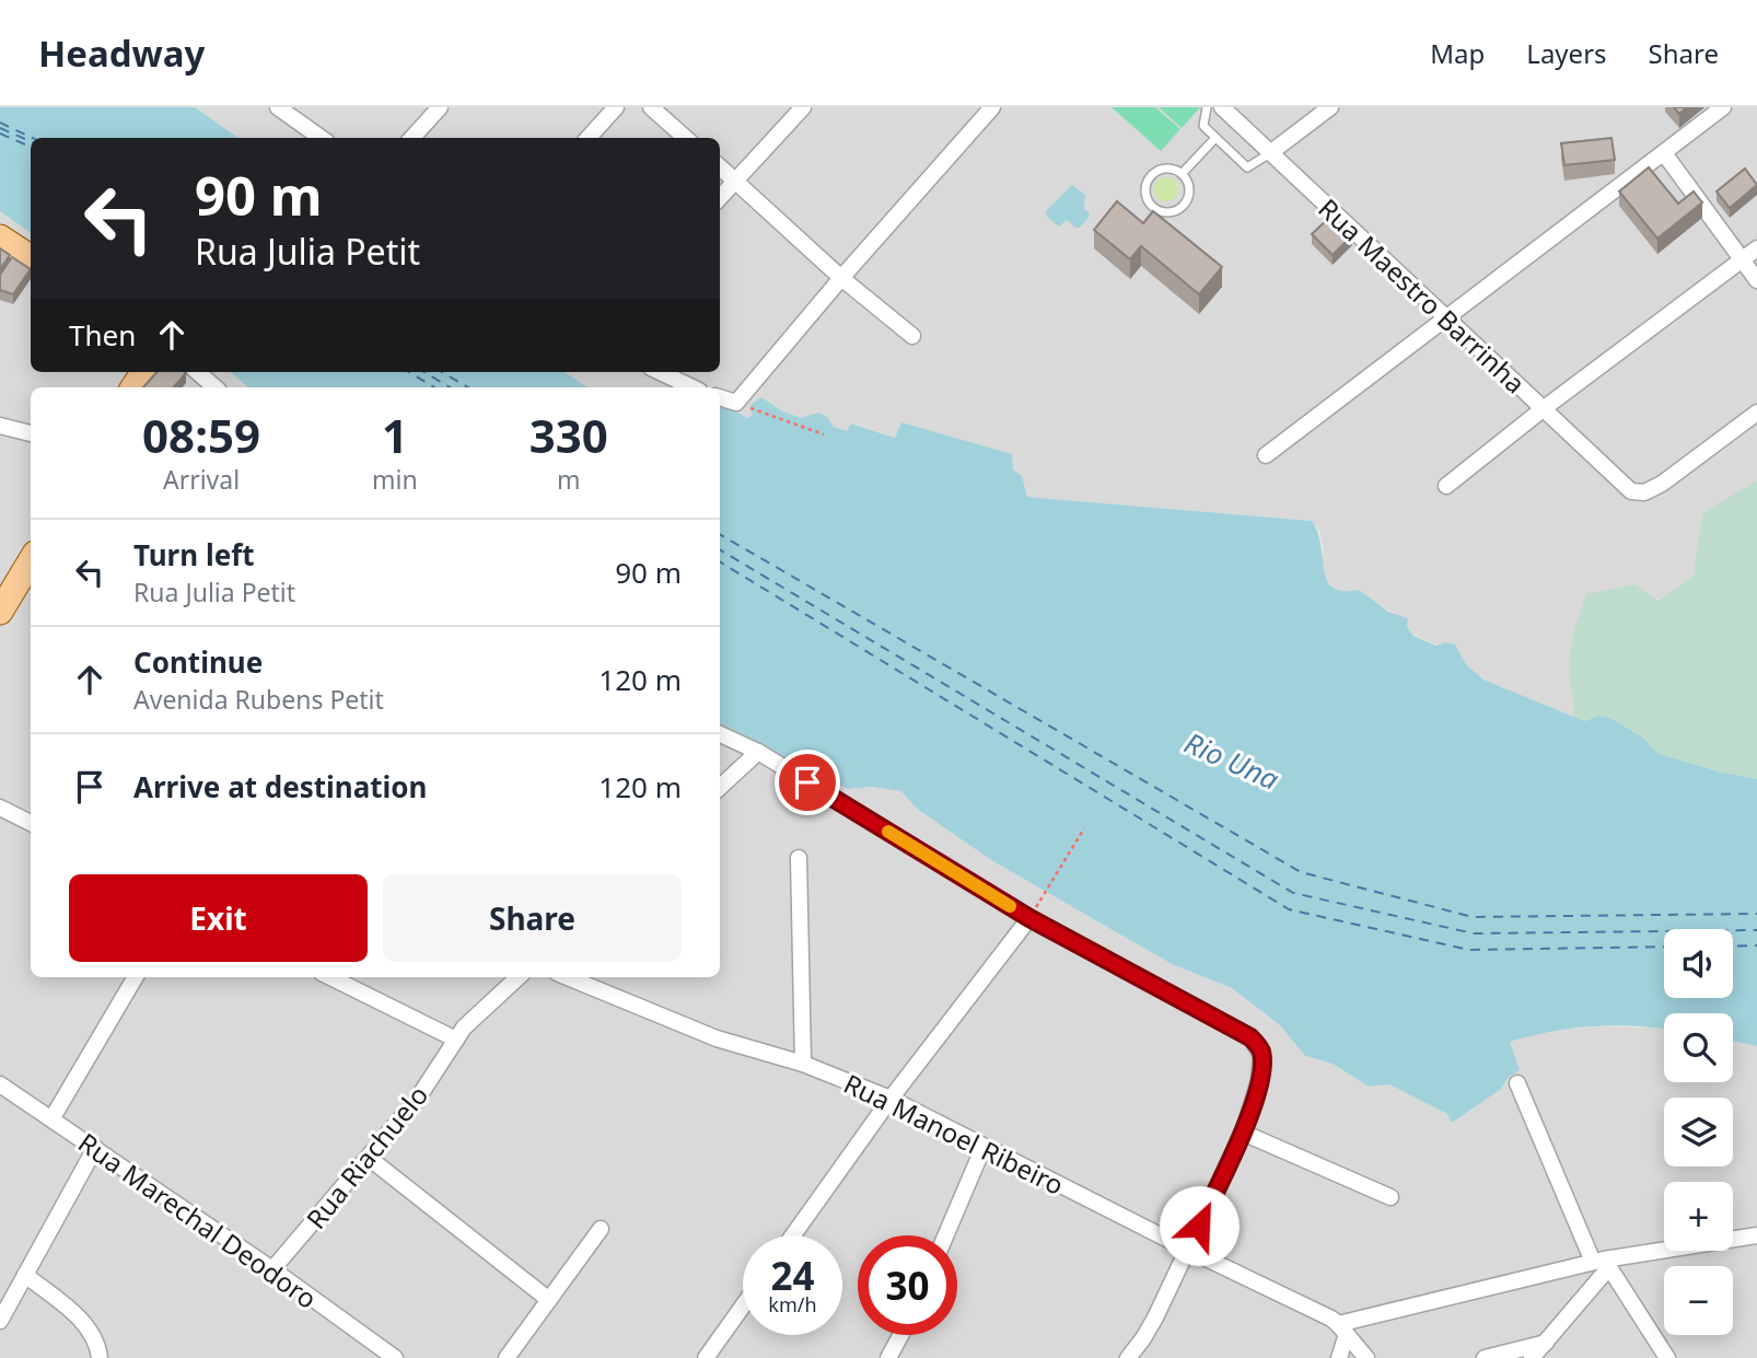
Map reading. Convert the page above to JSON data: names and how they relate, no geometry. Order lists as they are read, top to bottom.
{
  "streets": {
    "street": [
      "Rua Maestro Barrinha",
      "Rua Manoel Ribeiro",
      "Rua Riachuelo",
      "Rua Marechal Deodoro"
    ]
  },
  "crossings": [
    ["Rua Riachuelo", "Rua Marechal Deodoro"]
  ],
  "water": ["Rio Una"],
  "page": {
    "header": "Headway",
    "nav": ["Map", "Layers", "Share"],
    "turn": ["90 m", "Rua Julia Petit"],
    "then": "Then",
    "eta": [
      "08:59",
      "Arrival",
      "1",
      "min",
      "330",
      "m"
    ],
    "list": [
      {
        "name": "Turn left",
        "note": "Rua Julia Petit",
        "value": "90 m"
      },
      {
        "name": "Continue",
        "note": "Avenida Rubens Petit",
        "value": "120 m"
      },
      {
        "name": "Arrive at destination",
        "value": "120 m"
      }
    ],
    "buttons": ["Exit", "Share"],
    "map_buttons": ["+", "−"],
    "speed": "24 km/h",
    "limit": "30"
  }
}
